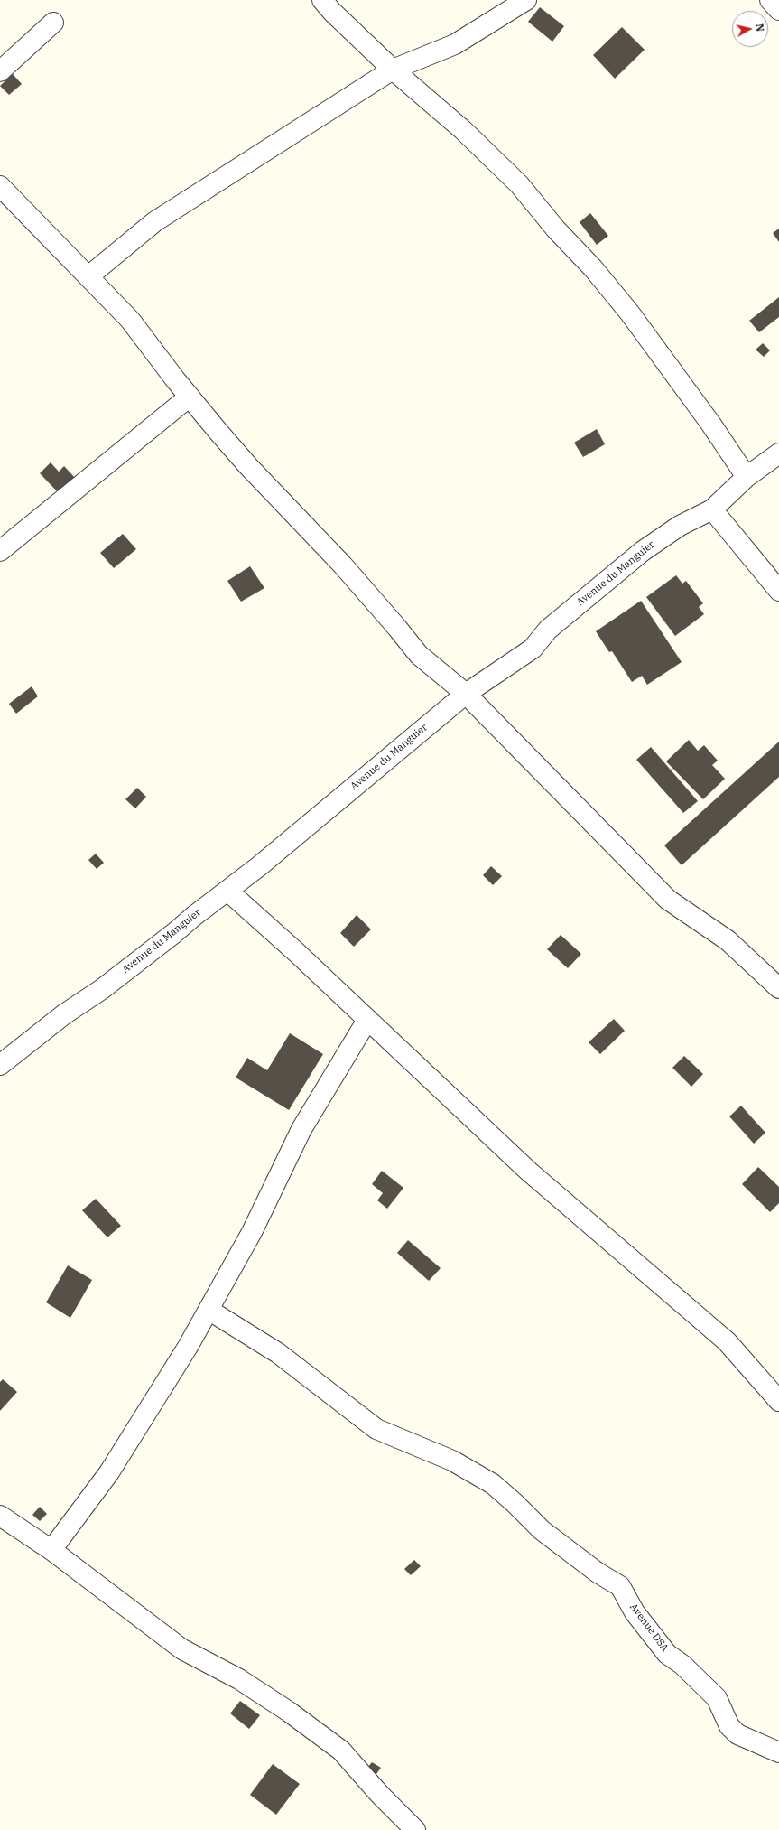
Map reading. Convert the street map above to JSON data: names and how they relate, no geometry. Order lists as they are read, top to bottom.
{
  "streets": {
    "street": ["Avenue du Manguier", "Avenue DSA"]
  },
  "north": "right"
}
